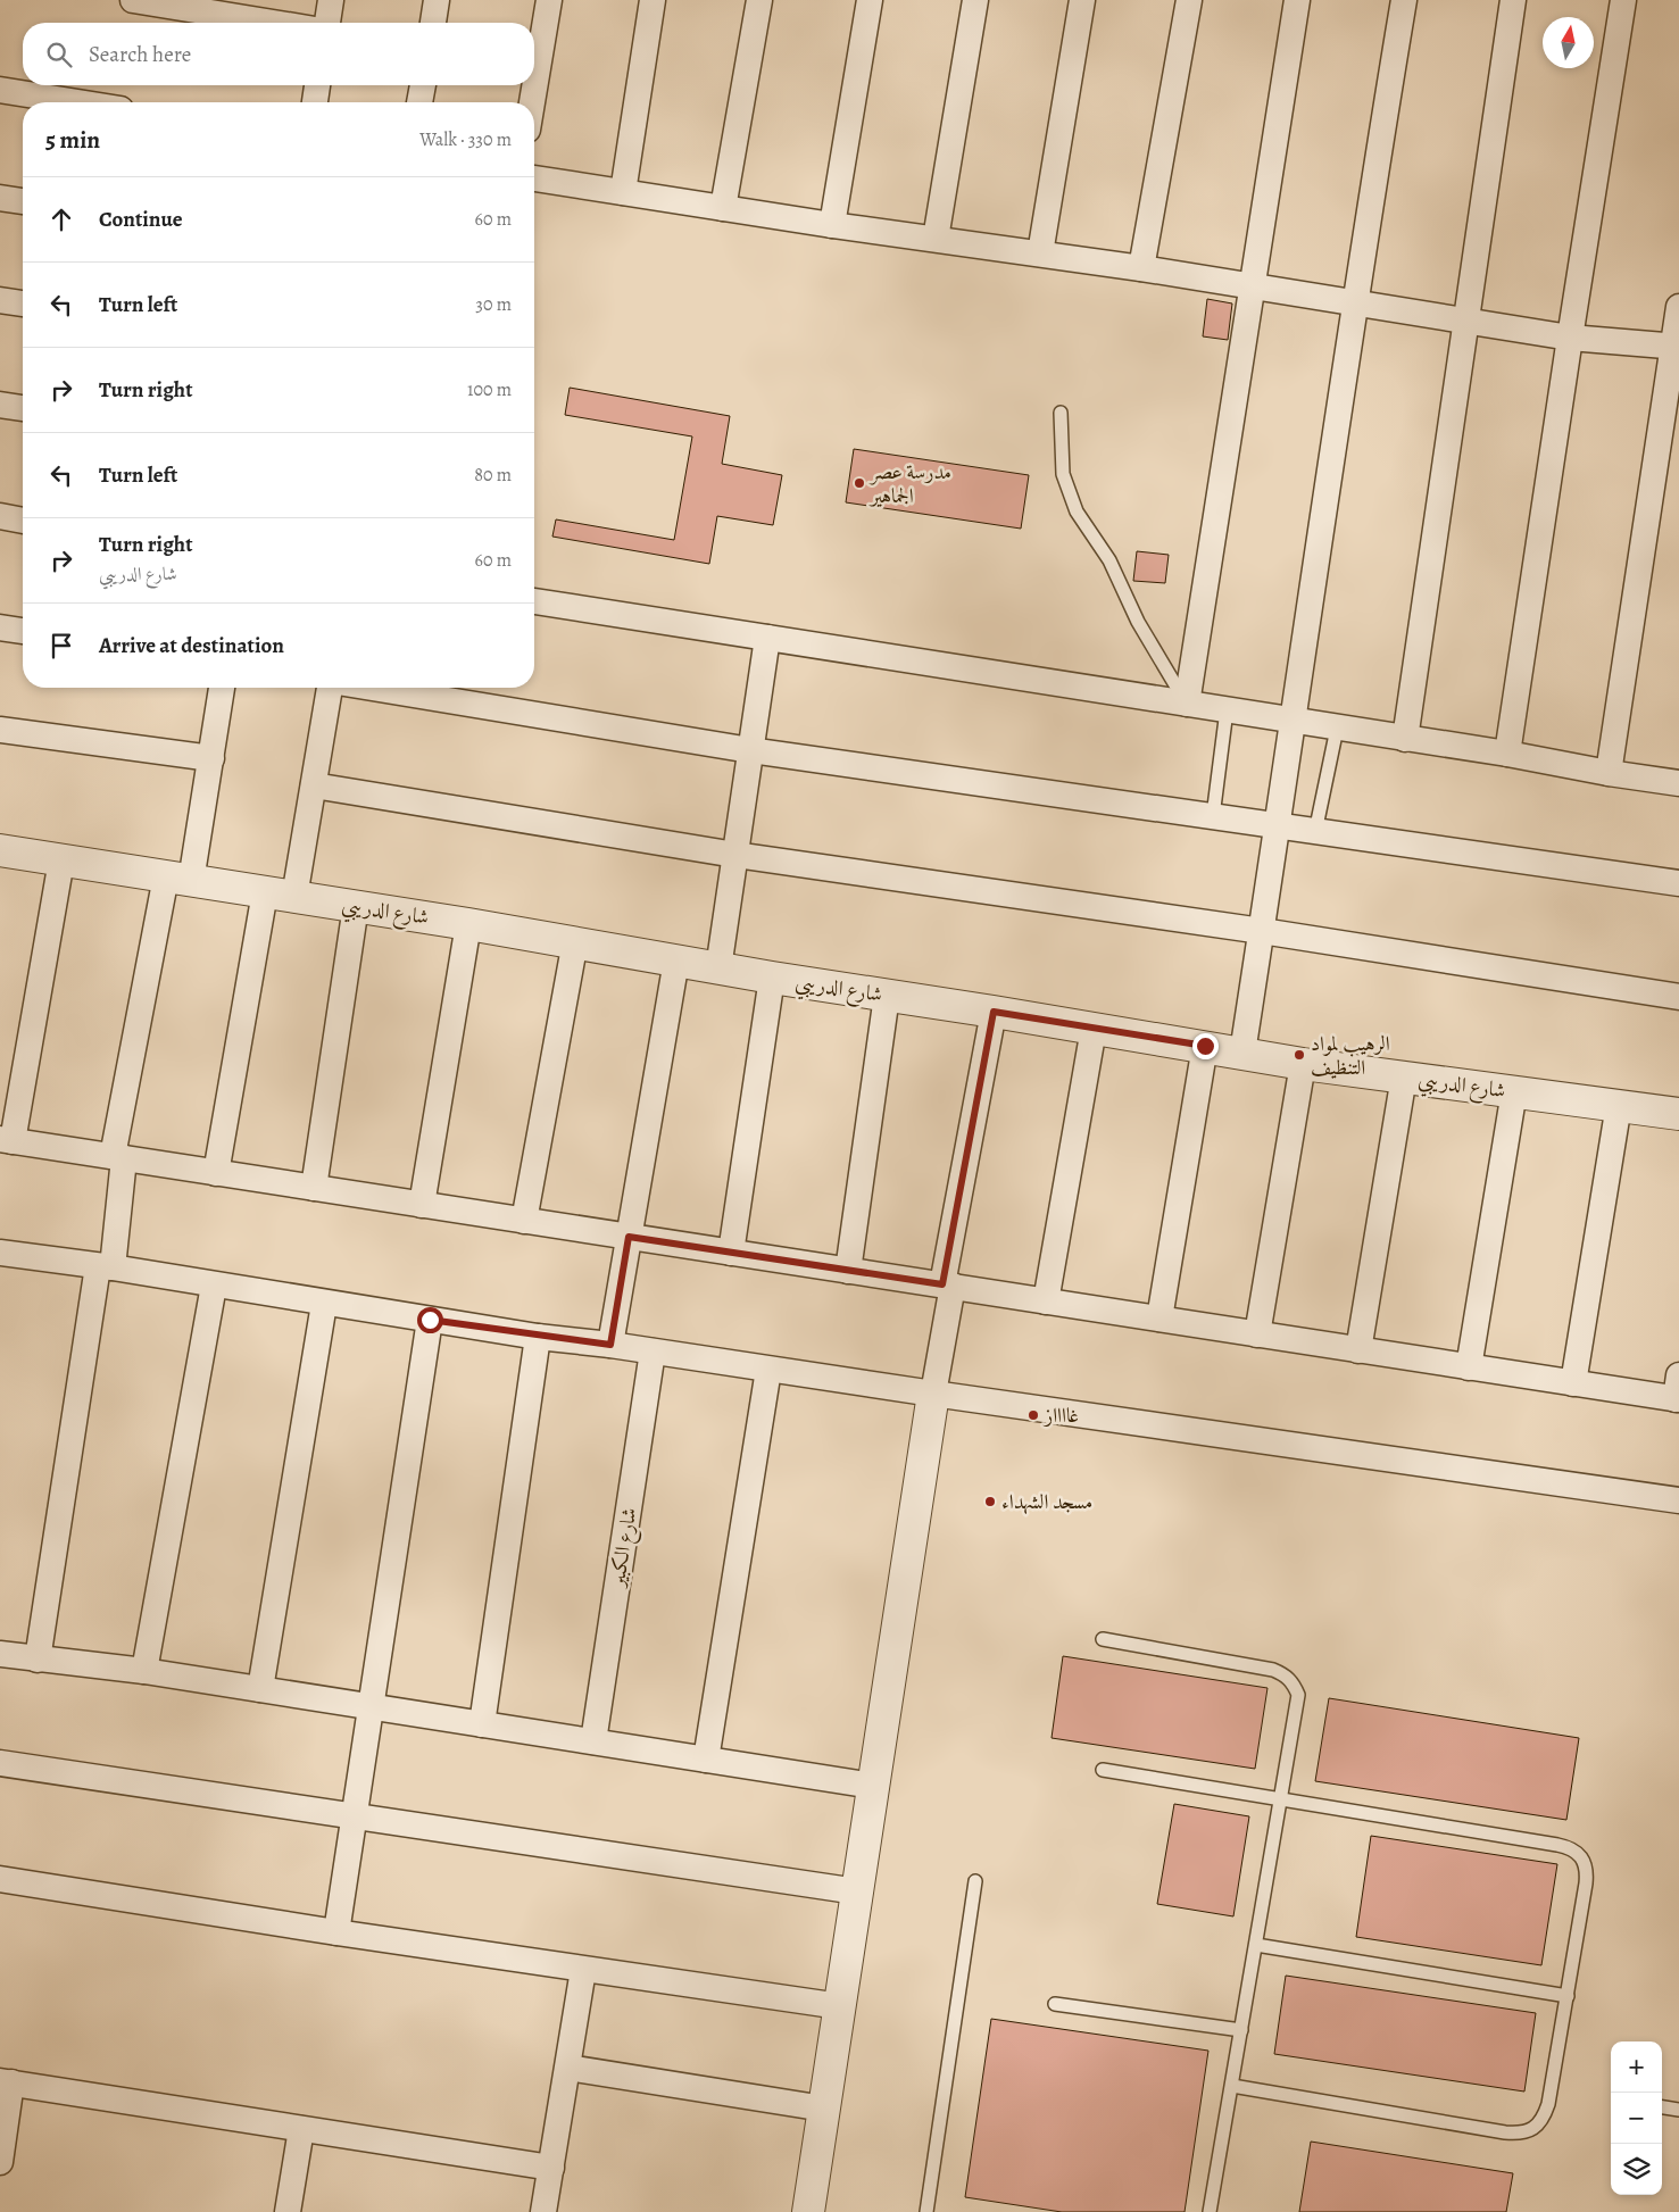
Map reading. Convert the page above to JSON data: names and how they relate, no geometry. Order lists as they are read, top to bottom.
{
  "streets": {
    "street": ["شارع الدريبي", "شارع الكبير"]
  },
  "places": [
    "مدرسة عصر الجماهير",
    "الرهيب لمواد التنظيف",
    "غااااز",
    "مسجد الشهداء"
  ],
  "north": "top",
  "page": {
    "search": "Search here",
    "heading": ["5 min", "Walk · 330 m"],
    "list": [
      ["Continue", "60 m"],
      ["Turn left", "30 m"],
      ["Turn right", "100 m"],
      ["Turn left", "80 m"],
      ["Turn right", "شارع الدريبي", "60 m"],
      "Arrive at destination"
    ],
    "map_buttons": ["+", "−"]
  }
}
